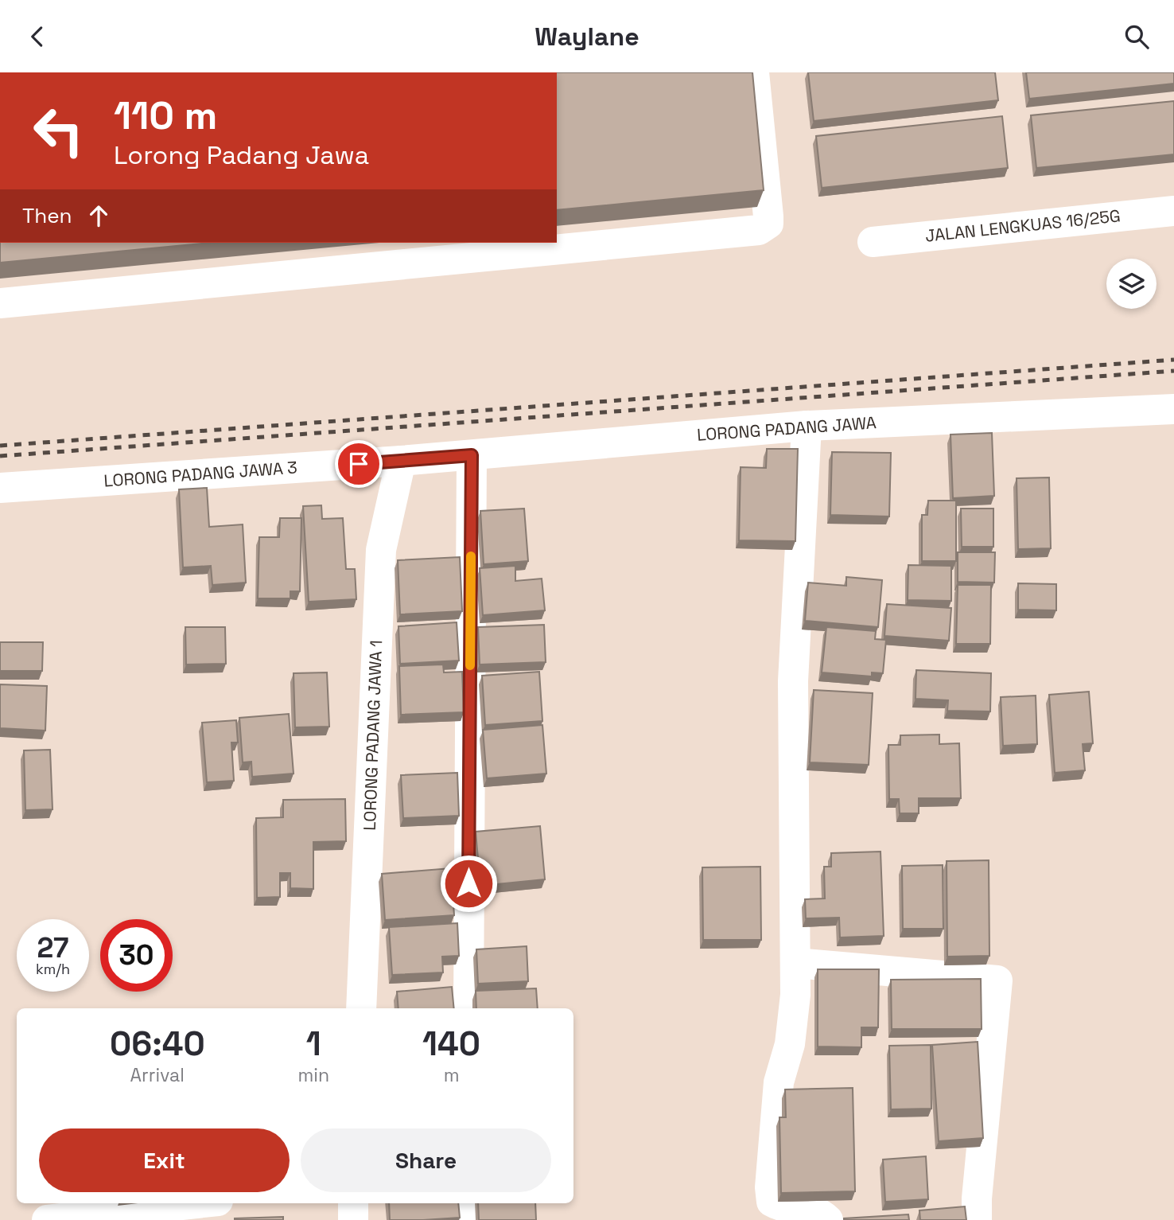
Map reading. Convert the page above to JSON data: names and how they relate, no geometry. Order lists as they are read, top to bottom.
{
  "streets": {
    "street": [
      "JALAN LENGKUAS 16/25G",
      "LORONG PADANG JAWA",
      "LORONG PADANG JAWA 3",
      "LORONG PADANG JAWA 1"
    ]
  },
  "crossings": [
    ["LORONG PADANG JAWA", "LORONG PADANG JAWA 3"],
    ["LORONG PADANG JAWA", "LORONG PADANG JAWA 1"],
    ["LORONG PADANG JAWA 3", "LORONG PADANG JAWA 1"]
  ],
  "page": {
    "header": "Waylane",
    "turn": ["110 m", "Lorong Padang Jawa"],
    "then": "Then",
    "speed": "27 km/h",
    "limit": "30",
    "eta": [
      "06:40",
      "Arrival",
      "1",
      "min",
      "140",
      "m"
    ],
    "buttons": ["Exit", "Share"]
  }
}
